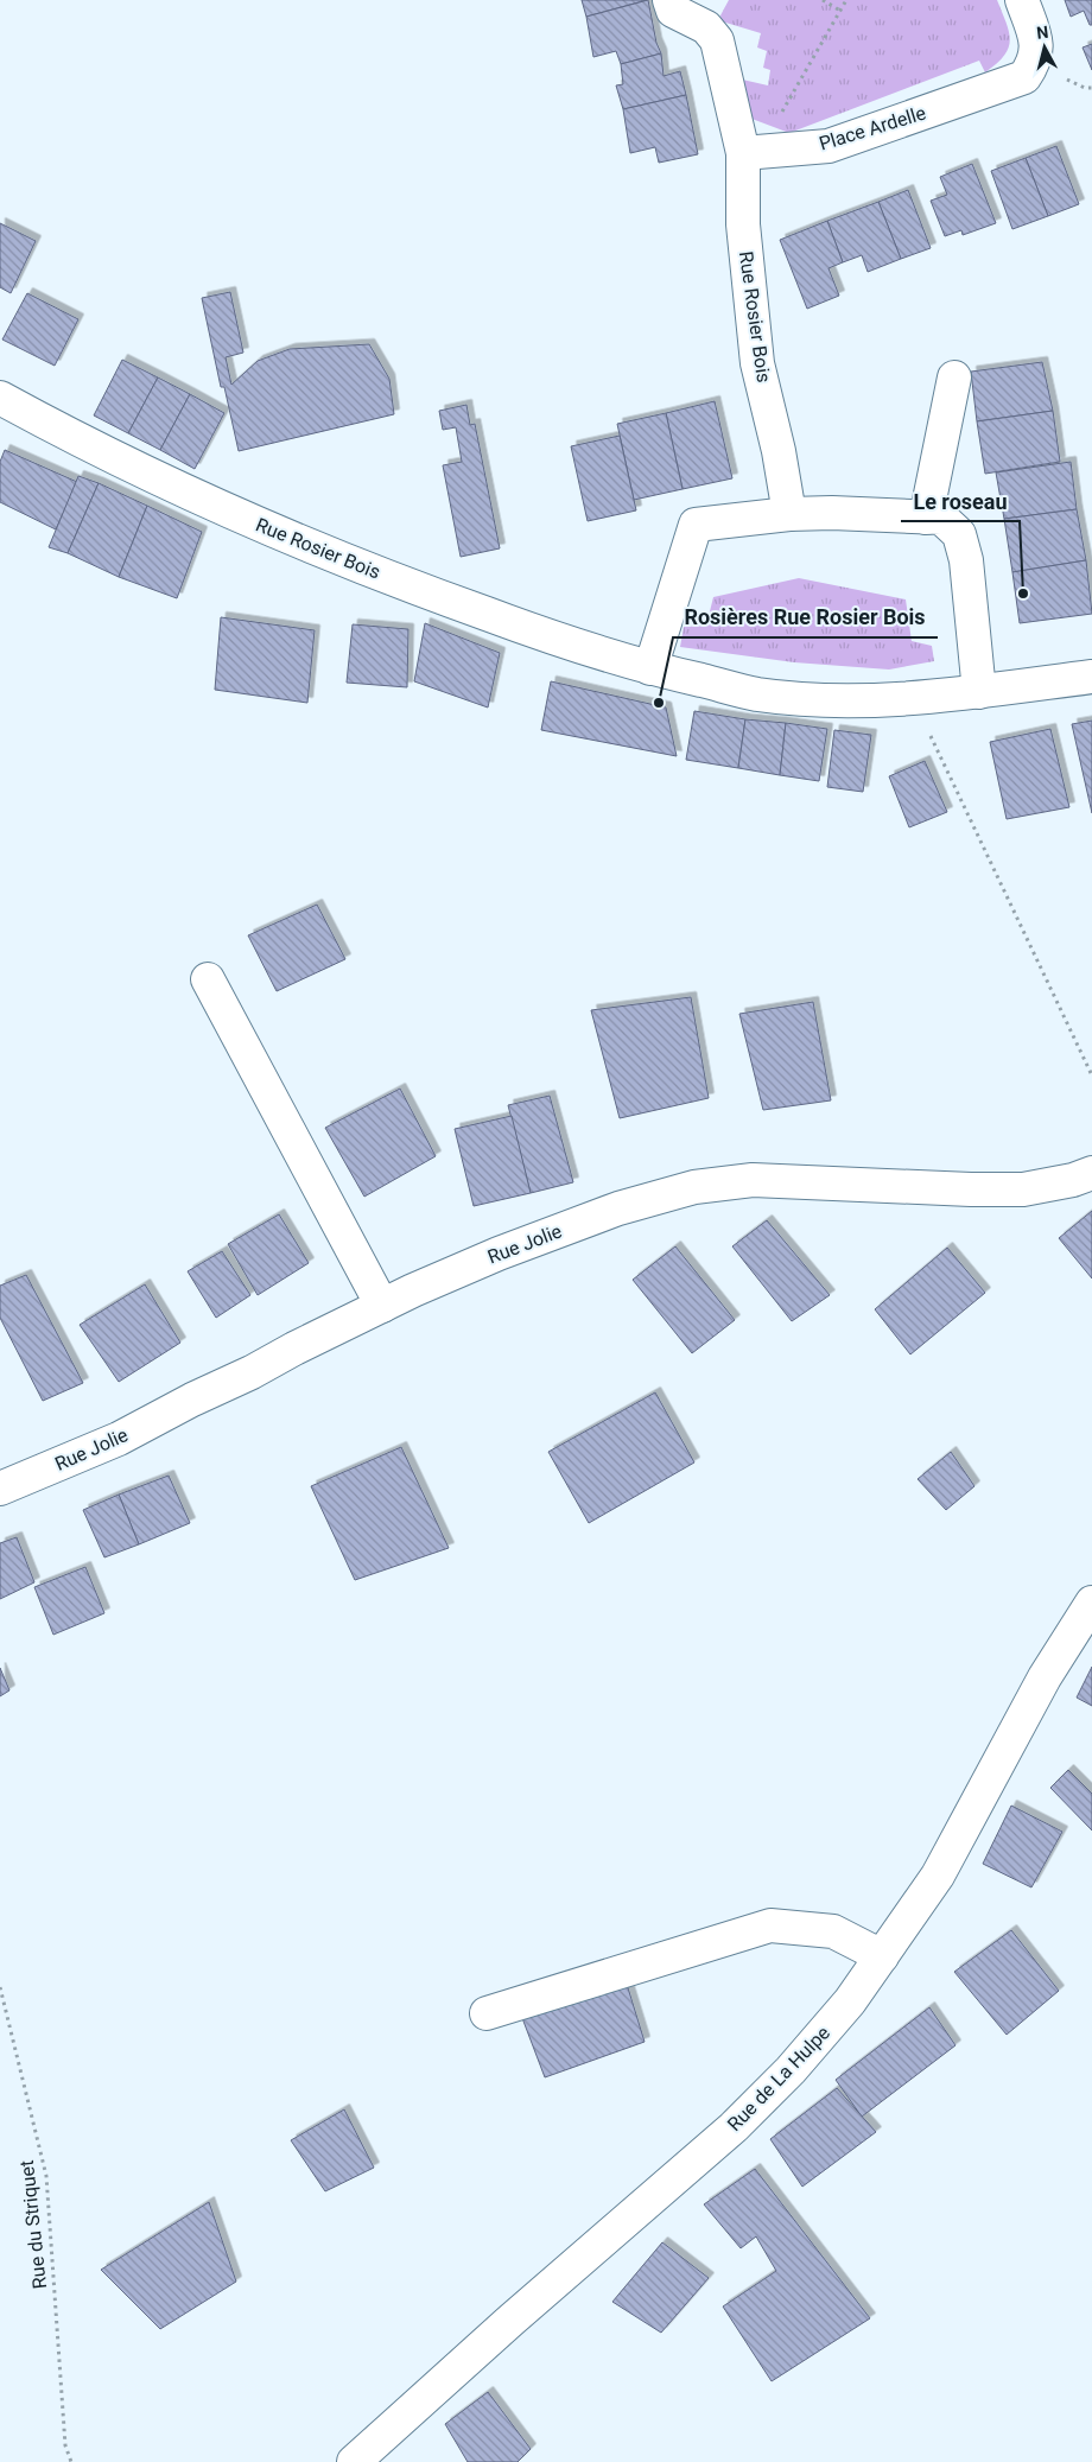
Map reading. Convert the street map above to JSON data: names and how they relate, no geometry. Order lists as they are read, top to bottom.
{
  "streets": {
    "street": [
      "Place Ardelle",
      "Rue Rosier Bois",
      "Rue Jolie",
      "Rue de La Hulpe"
    ],
    "path": ["Rue du Striquet"]
  },
  "crossings": [
    ["Place Ardelle", "Rue Rosier Bois"]
  ],
  "places": ["Le roseau", "Rosières Rue Rosier Bois"],
  "north": "top"
}
